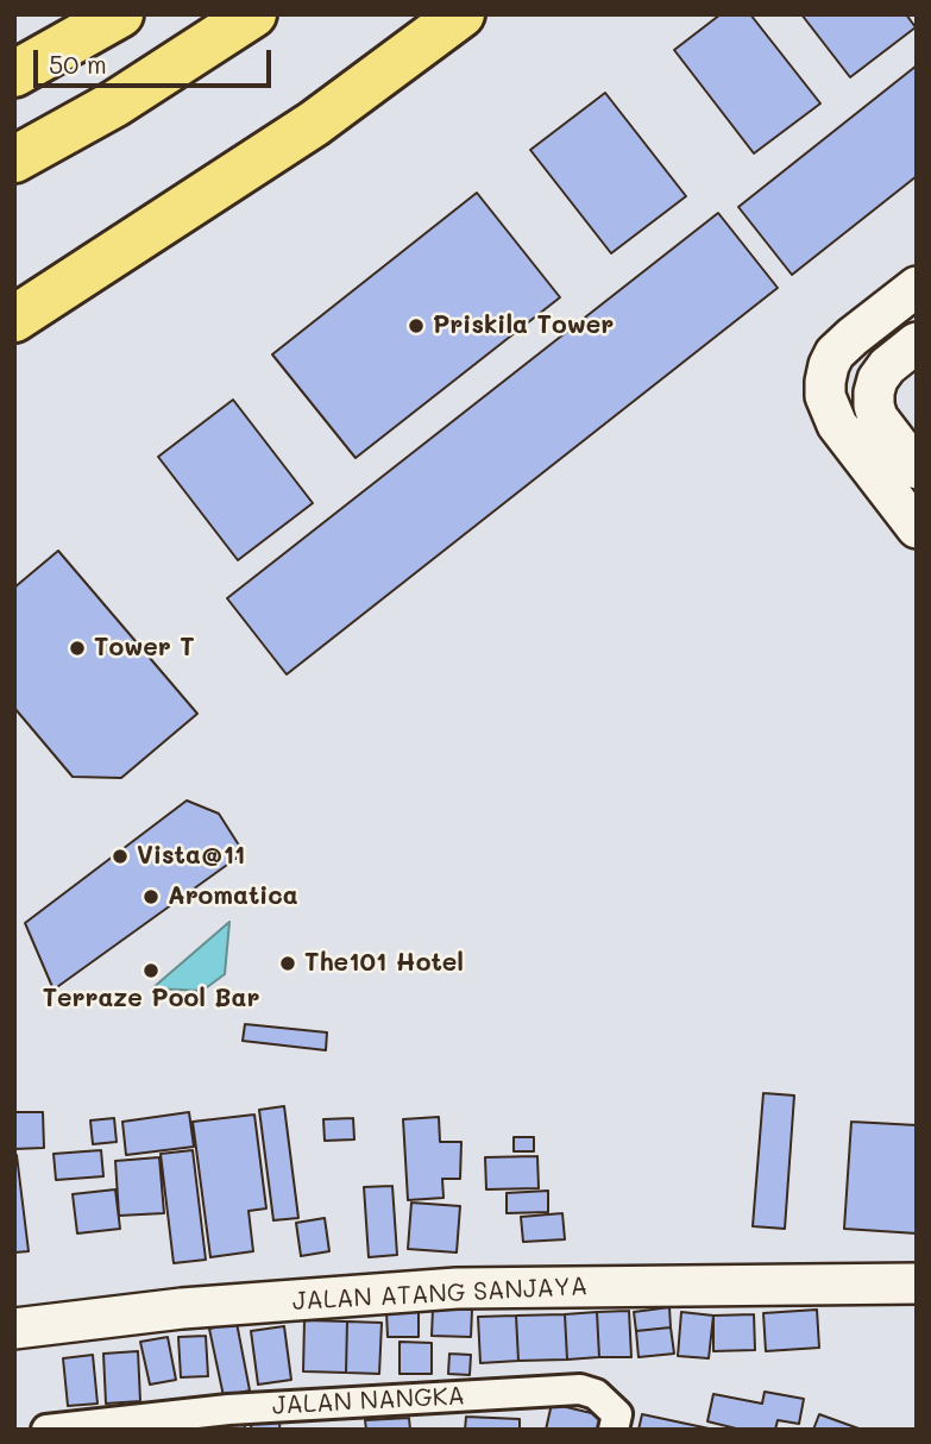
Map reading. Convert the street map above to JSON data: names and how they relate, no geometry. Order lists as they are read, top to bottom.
{
  "streets": {
    "main road": ["JALAN ATANG SANJAYA"],
    "street": ["JALAN NANGKA"]
  },
  "places": [
    "Priskila Tower",
    "Tower T",
    "Vista@11",
    "Aromatica",
    "The101 Hotel",
    "Terraze Pool Bar"
  ],
  "scale_bar": "50 m"
}
